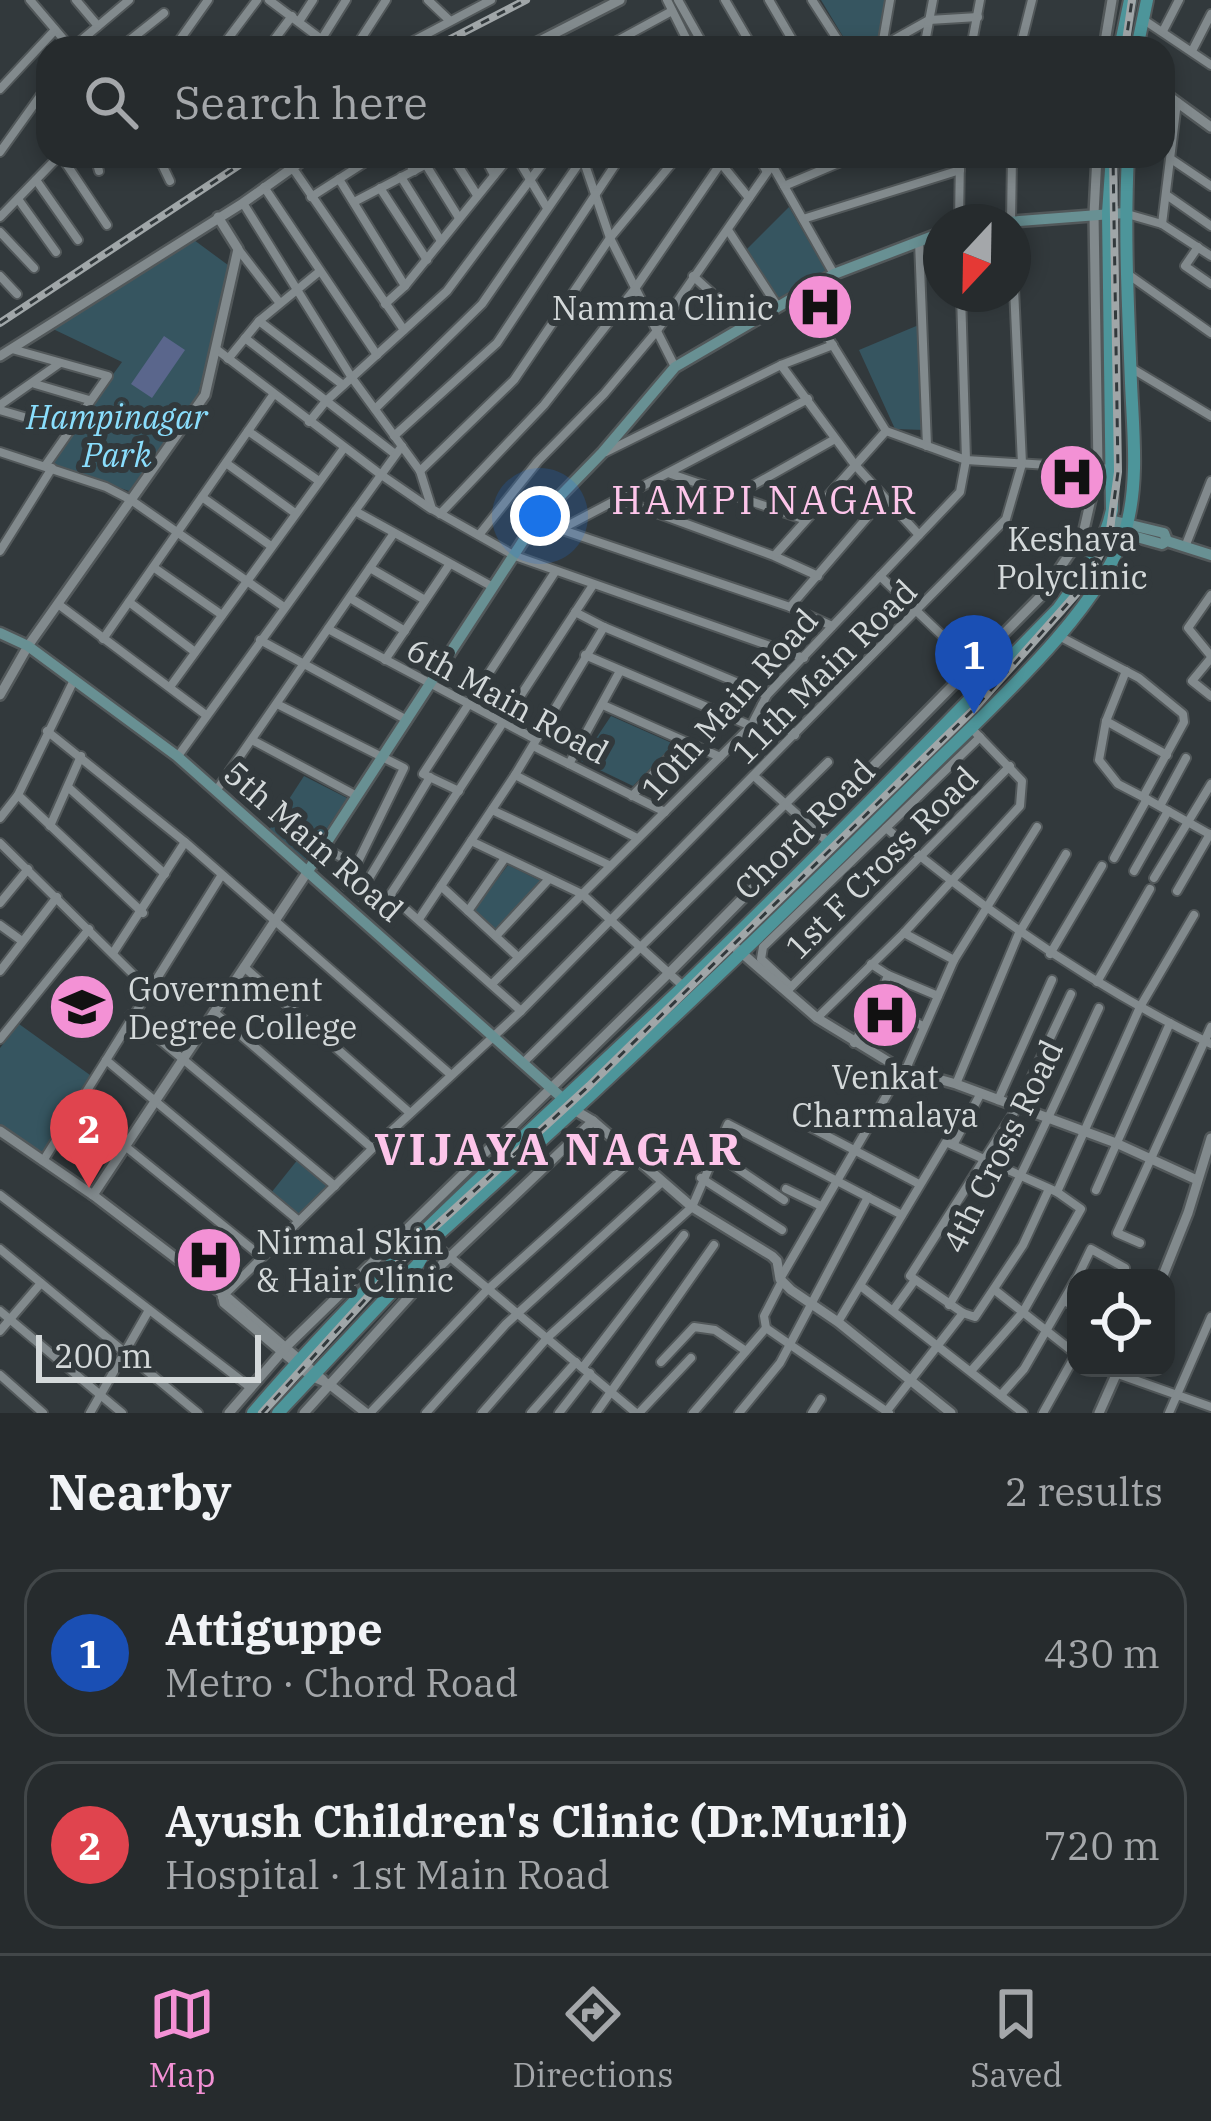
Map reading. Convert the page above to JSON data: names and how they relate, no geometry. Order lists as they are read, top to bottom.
{
  "streets": {
    "main road": ["Chord Road", "5th Main Road"],
    "street": [
      "11th Main Road",
      "6th Main Road",
      "10th Main Road",
      "1st F Cross Road",
      "4th Cross Road"
    ]
  },
  "crossings": [
    ["11th Main Road", "5th Main Road"],
    ["6th Main Road", "10th Main Road"],
    ["Chord Road", "5th Main Road"]
  ],
  "districts": ["HAMPI NAGAR", "VIJAYA NAGAR"],
  "parks": ["Hampinagar Park"],
  "places": {
    "hospital": [
      "Namma Clinic",
      "Keshava Polyclinic",
      "Venkat Charmalaya",
      "Nirmal Skin & Hair Clinic"
    ],
    "school or university": ["Government Degree College"]
  },
  "scale_bar": "200 m",
  "north": "bottom",
  "page": {
    "search": "Search here",
    "pins": ["1", "2"],
    "scale": "200 m",
    "heading": ["Nearby", "2 results"],
    "list": [
      {
        "mark": "1",
        "name": "Attiguppe",
        "note": "Metro · Chord Road",
        "value": "430 m"
      },
      {
        "mark": "2",
        "name": "Ayush Children's Clinic (Dr.Murli)",
        "note": "Hospital · 1st Main Road",
        "value": "720 m"
      }
    ],
    "nav": ["Map", "Directions", "Saved"]
  }
}
